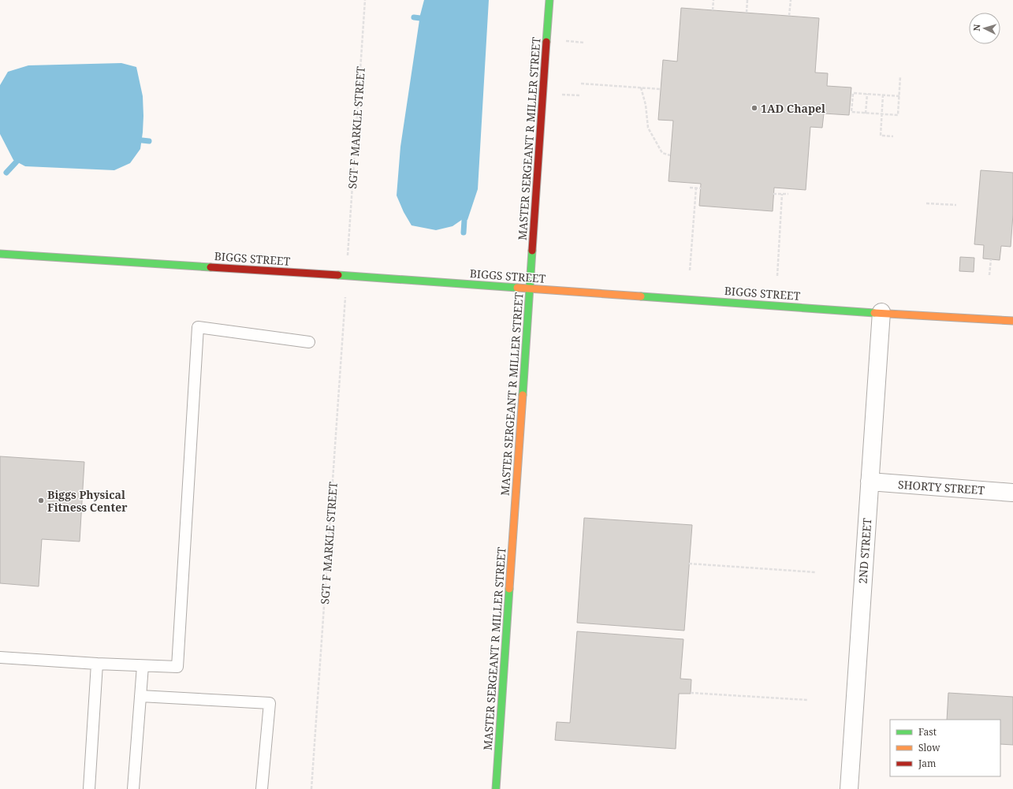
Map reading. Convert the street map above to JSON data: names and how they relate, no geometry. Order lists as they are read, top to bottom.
{
  "streets": {
    "street": [
      "MASTER SERGEANT R MILLER STREET",
      "BIGGS STREET",
      "SHORTY STREET",
      "2ND STREET"
    ],
    "path": ["SGT F MARKLE STREET"]
  },
  "crossings": [
    ["MASTER SERGEANT R MILLER STREET", "BIGGS STREET"],
    ["BIGGS STREET", "2ND STREET"],
    ["SHORTY STREET", "2ND STREET"]
  ],
  "places": ["1AD Chapel", "Biggs Physical Fitness Center"],
  "legend": ["Fast", "Slow", "Jam"],
  "north": "left"
}
